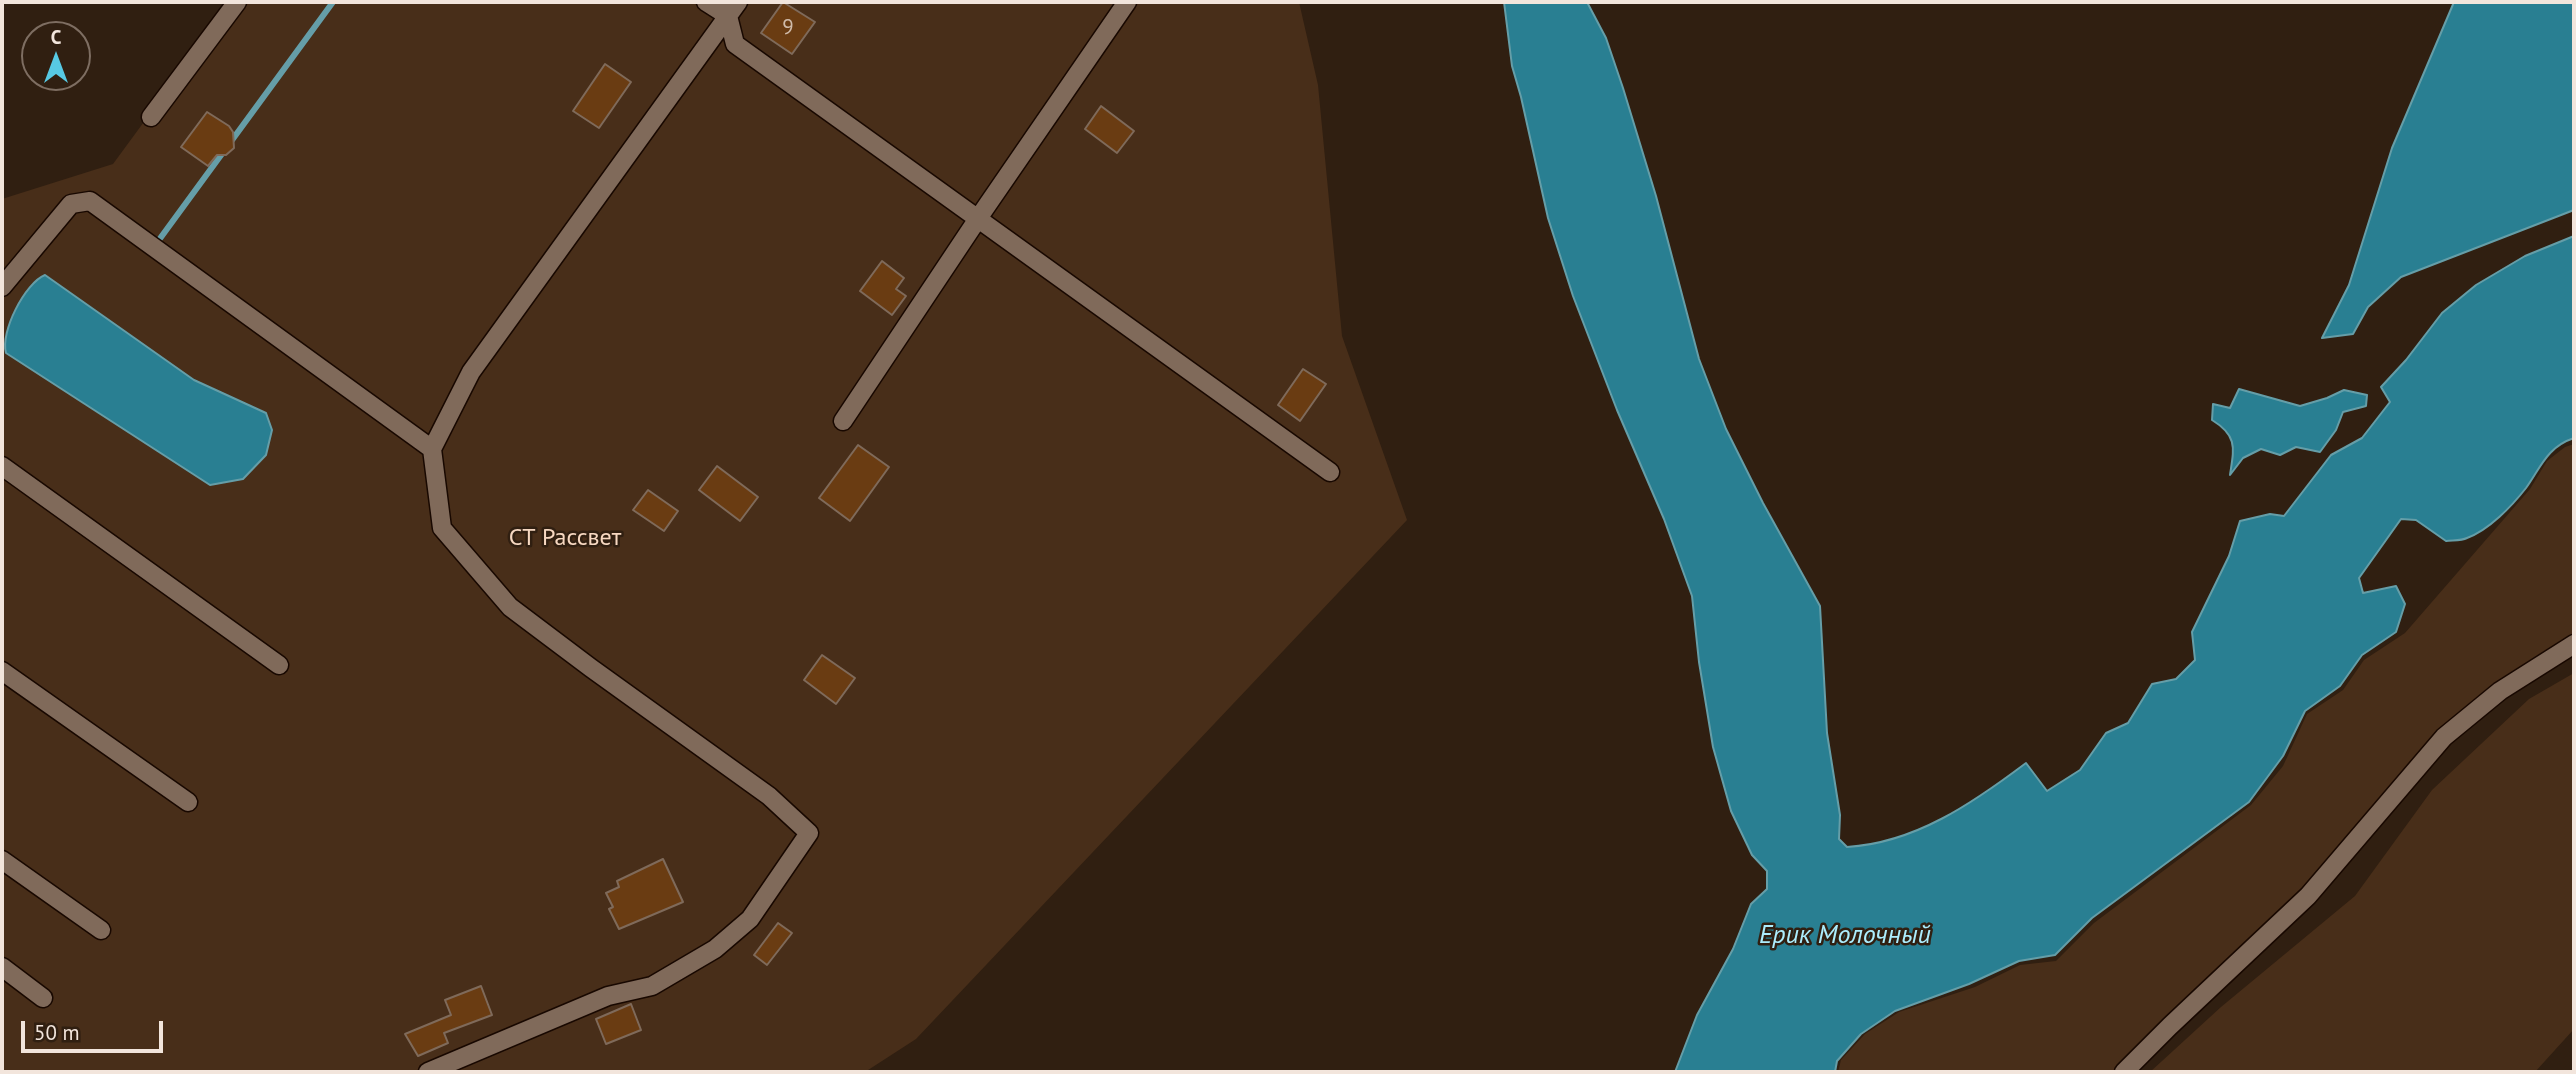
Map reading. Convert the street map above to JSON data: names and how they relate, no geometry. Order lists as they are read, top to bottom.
{
  "water": ["Ерик Молочный"],
  "parks": ["СТ Рассвет"],
  "house_numbers": ["9"],
  "scale_bar": "50 m",
  "north": "top"
}
